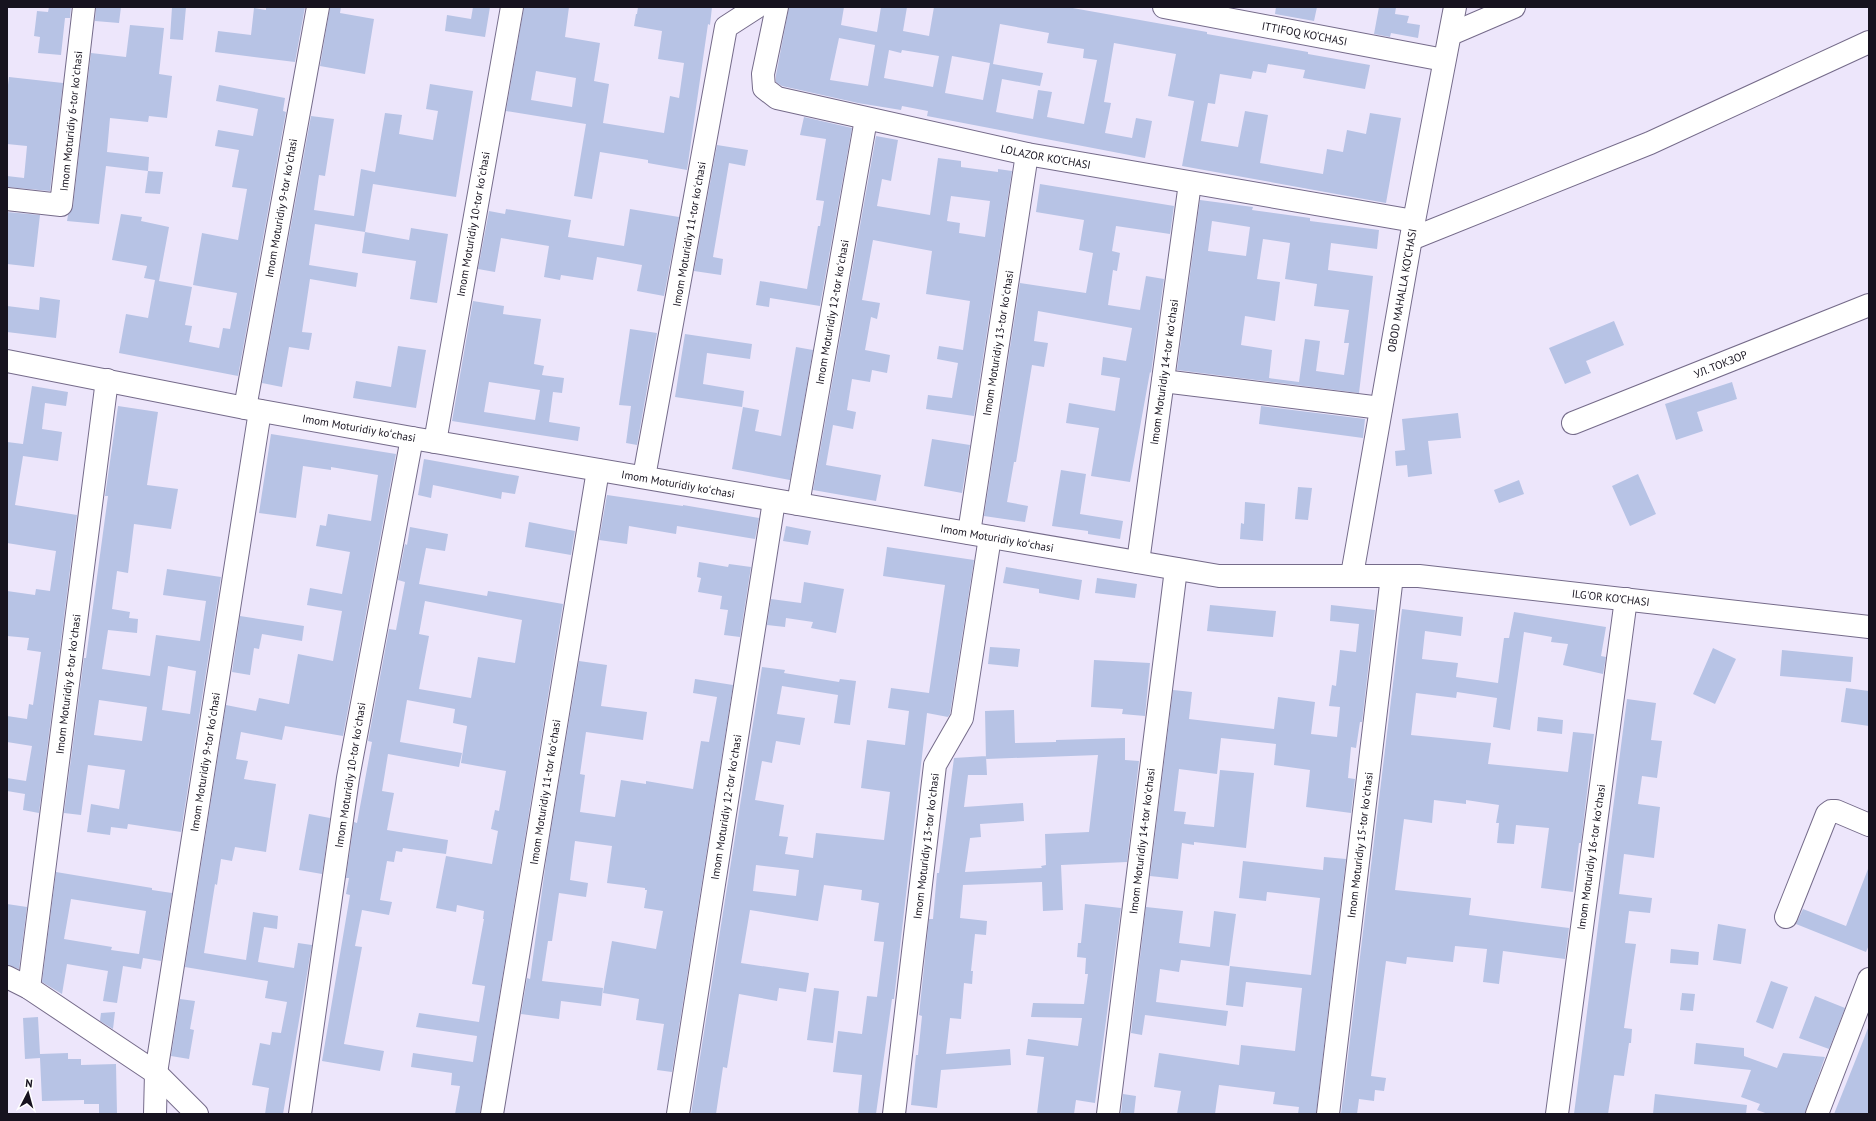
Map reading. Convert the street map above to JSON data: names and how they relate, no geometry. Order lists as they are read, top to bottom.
{
  "streets": {
    "street": [
      "ITTIFOQ KO‘CHASI",
      "Imom Moturidiy 6-tor koʻchasi",
      "LOLAZOR KO‘CHASI",
      "Imom Moturidiy 9-tor koʻchasi",
      "Imom Moturidiy 10-tor koʻchasi",
      "Imom Moturidiy 11-tor koʻchasi",
      "OBOD MAHALLA KO‘CHASI",
      "Imom Moturidiy 12-tor koʻchasi",
      "Imom Moturidiy 13-tor koʻchasi",
      "УЛ. ТОКЗОР",
      "Imom Moturidiy 14-tor koʻchasi",
      "Imom Moturidiy koʻchasi",
      "ILG'OR KO'CHASI",
      "Imom Moturidiy 8-tor koʻchasi",
      "Imom Moturidiy 15-tor koʻchasi",
      "Imom Moturidiy 16-tor koʻchasi"
    ]
  },
  "crossings": [
    ["ITTIFOQ KO‘CHASI", "OBOD MAHALLA KO‘CHASI"],
    ["LOLAZOR KO‘CHASI", "OBOD MAHALLA KO‘CHASI"],
    ["LOLAZOR KO‘CHASI", "Imom Moturidiy 12-tor koʻchasi"],
    ["LOLAZOR KO‘CHASI", "Imom Moturidiy 13-tor koʻchasi"],
    ["LOLAZOR KO‘CHASI", "Imom Moturidiy 14-tor koʻchasi"],
    ["Imom Moturidiy 9-tor koʻchasi", "Imom Moturidiy koʻchasi"],
    ["Imom Moturidiy 10-tor koʻchasi", "Imom Moturidiy koʻchasi"],
    ["Imom Moturidiy 11-tor koʻchasi", "Imom Moturidiy koʻchasi"],
    ["OBOD MAHALLA KO‘CHASI", "Imom Moturidiy koʻchasi"],
    ["OBOD MAHALLA KO‘CHASI", "ILG'OR KO'CHASI"],
    ["Imom Moturidiy 12-tor koʻchasi", "Imom Moturidiy koʻchasi"],
    ["Imom Moturidiy 13-tor koʻchasi", "Imom Moturidiy koʻchasi"],
    ["Imom Moturidiy 14-tor koʻchasi", "Imom Moturidiy koʻchasi"],
    ["Imom Moturidiy koʻchasi", "ILG'OR KO'CHASI"],
    ["Imom Moturidiy koʻchasi", "Imom Moturidiy 8-tor koʻchasi"],
    ["ILG'OR KO'CHASI", "Imom Moturidiy 15-tor koʻchasi"],
    ["ILG'OR KO'CHASI", "Imom Moturidiy 16-tor koʻchasi"]
  ],
  "north": "top"
}
